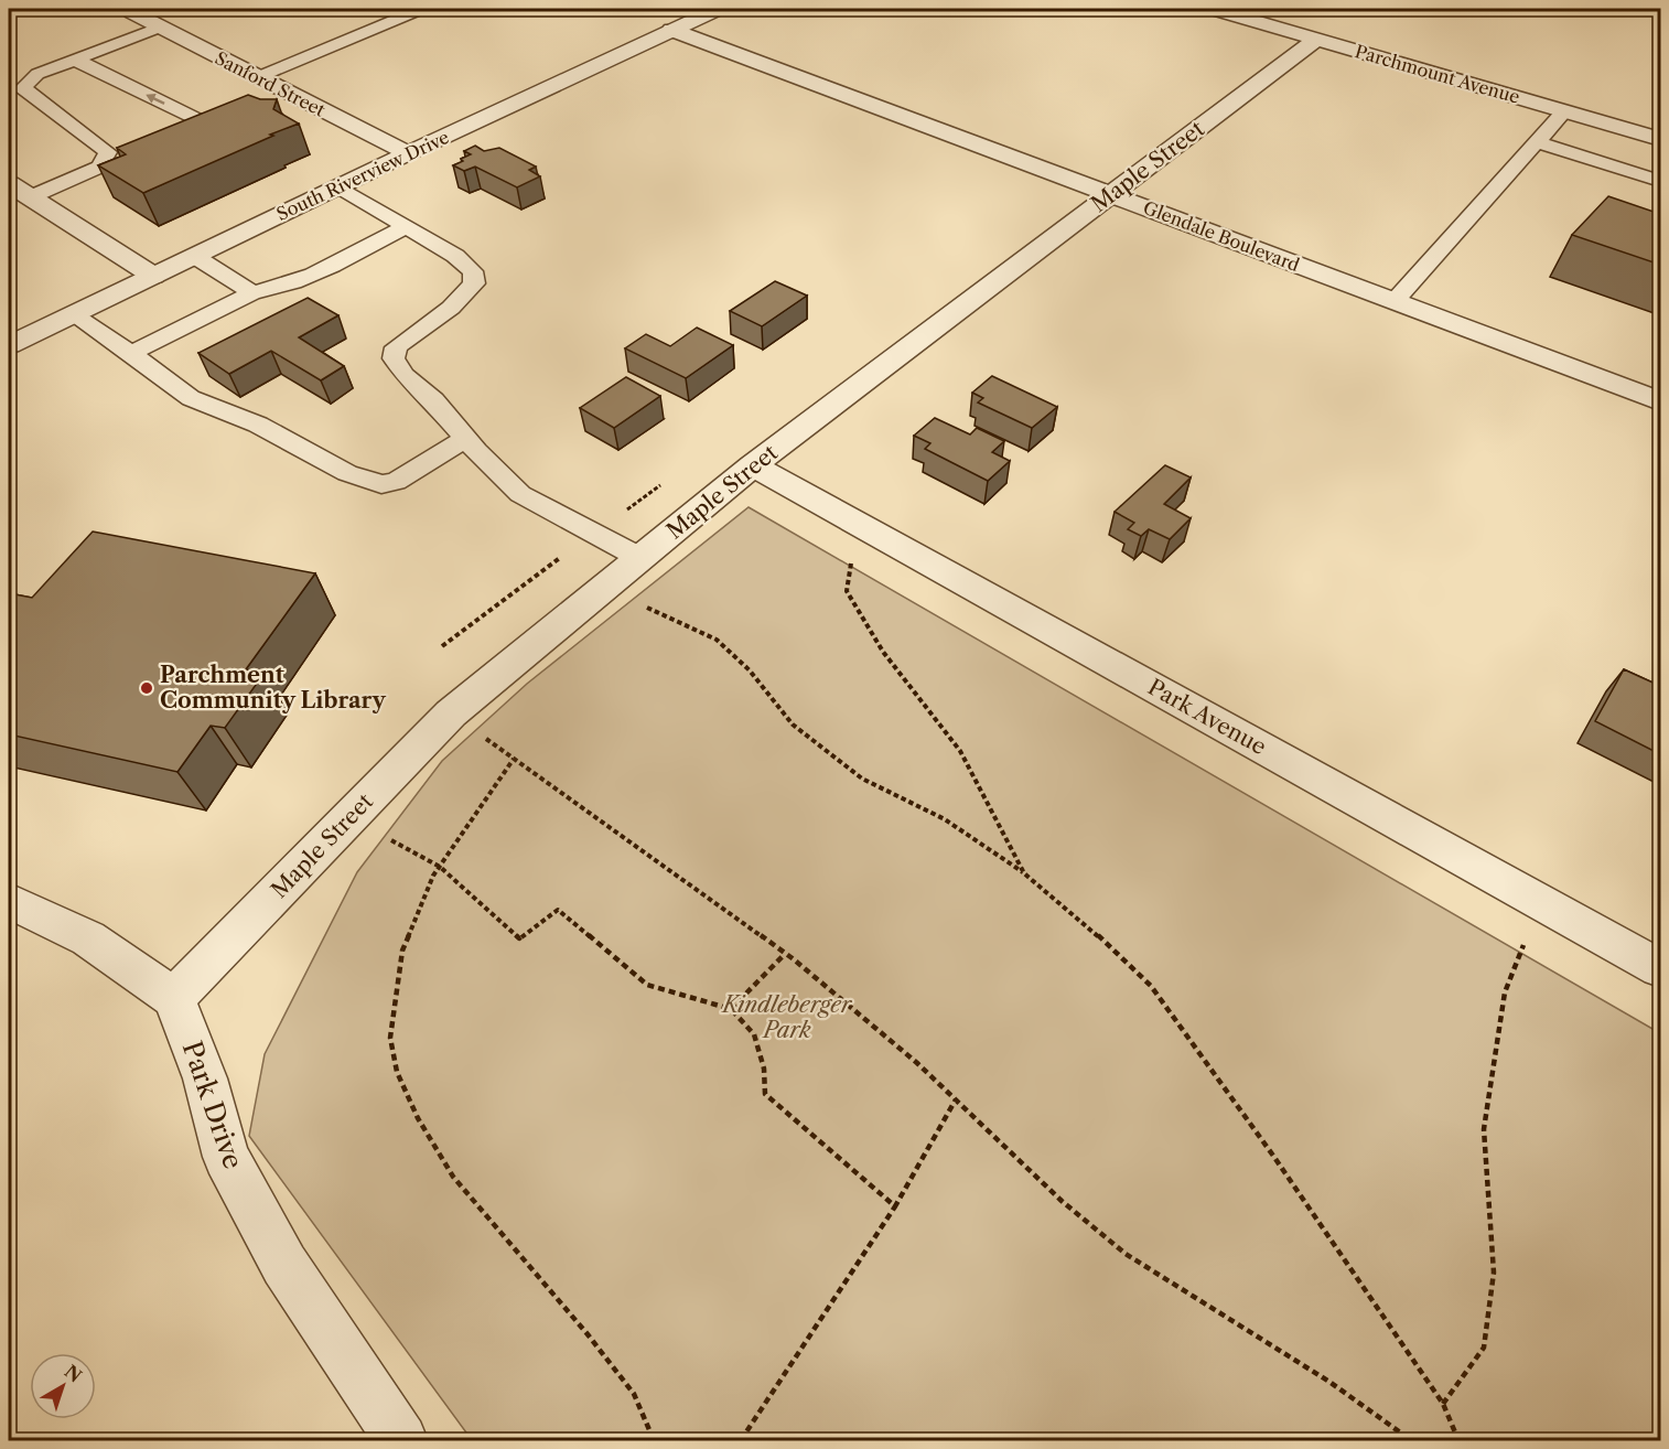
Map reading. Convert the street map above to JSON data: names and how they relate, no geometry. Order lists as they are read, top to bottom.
{
  "streets": {
    "street": [
      "Parchmount Avenue",
      "Sanford Street",
      "Maple Street",
      "South Riverview Drive",
      "Glendale Boulevard",
      "Park Avenue",
      "Park Drive"
    ]
  },
  "crossings": [
    ["Parchmount Avenue", "Maple Street"],
    ["Sanford Street", "South Riverview Drive"],
    ["Maple Street", "Glendale Boulevard"],
    ["Maple Street", "Park Avenue"],
    ["Maple Street", "Park Drive"],
    ["South Riverview Drive", "Glendale Boulevard"]
  ],
  "parks": ["Kindleberger Park"],
  "places": ["Parchment Community Library"],
  "north": "top right"
}
